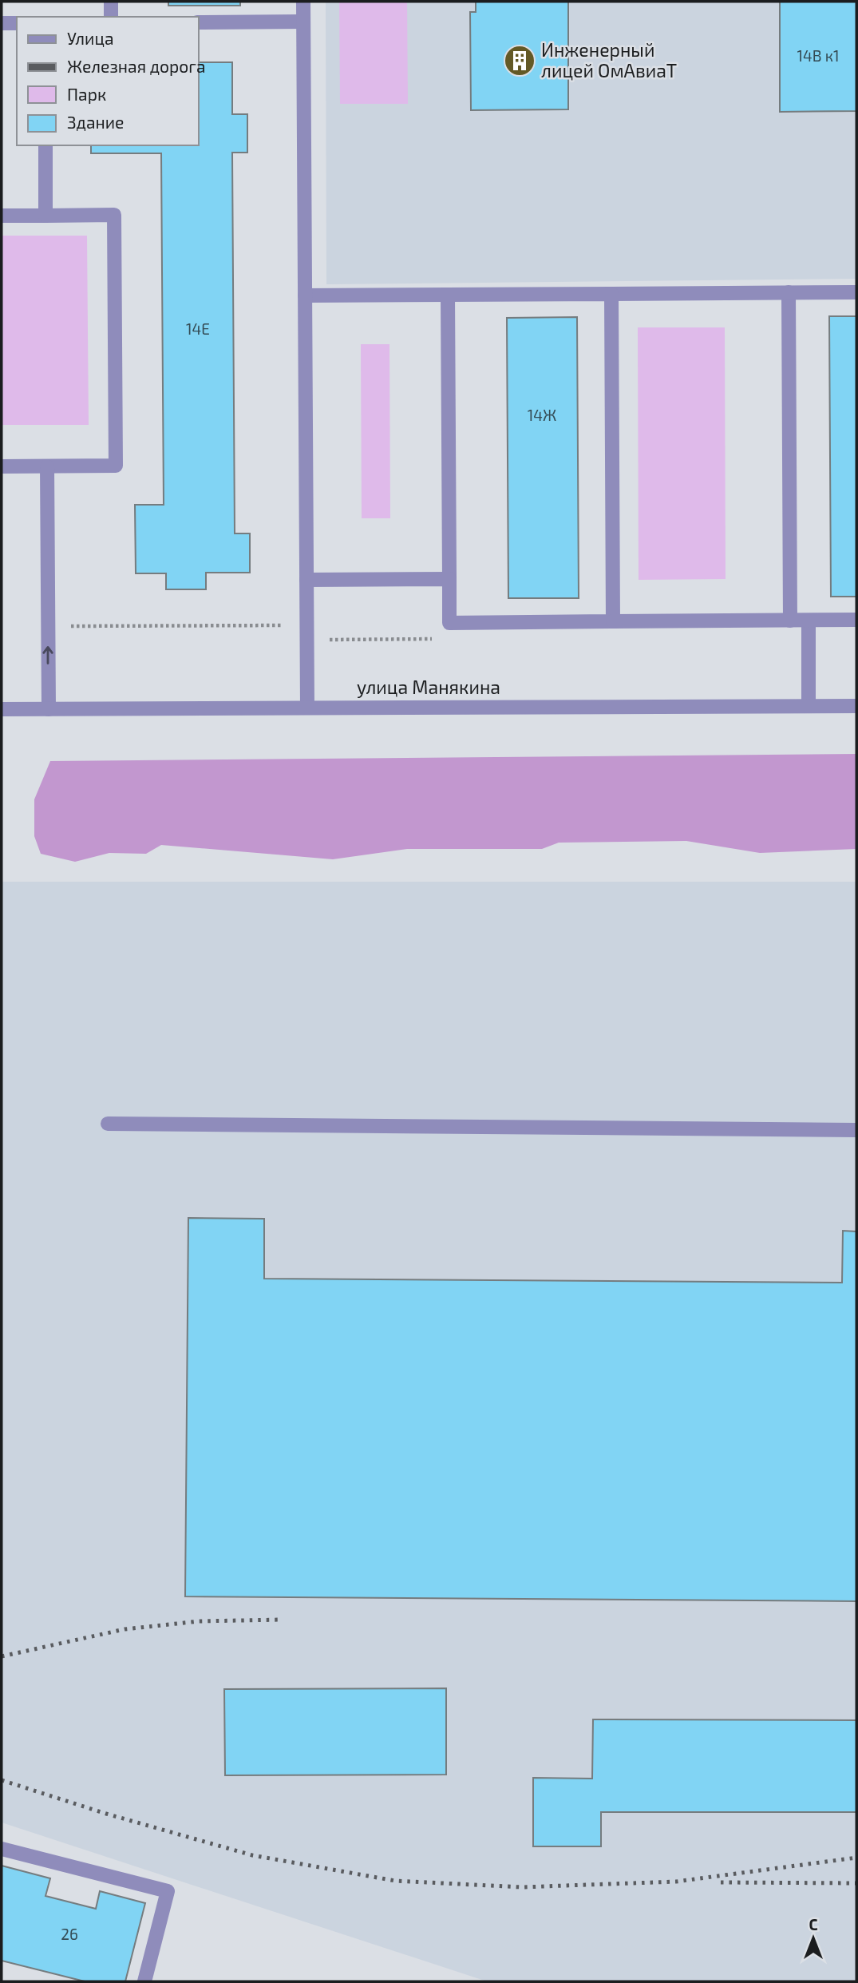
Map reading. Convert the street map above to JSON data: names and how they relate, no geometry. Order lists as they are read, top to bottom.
{
  "streets": {
    "street": ["улица Манякина"]
  },
  "places": {
    "building": ["Инженерный лицей ОмАвиаТ"]
  },
  "house_numbers": [
    "14В к1",
    "14Е",
    "14Ж",
    "26"
  ],
  "legend": [
    "Улица",
    "Железная дорога",
    "Парк",
    "Здание"
  ],
  "north": "top"
}
